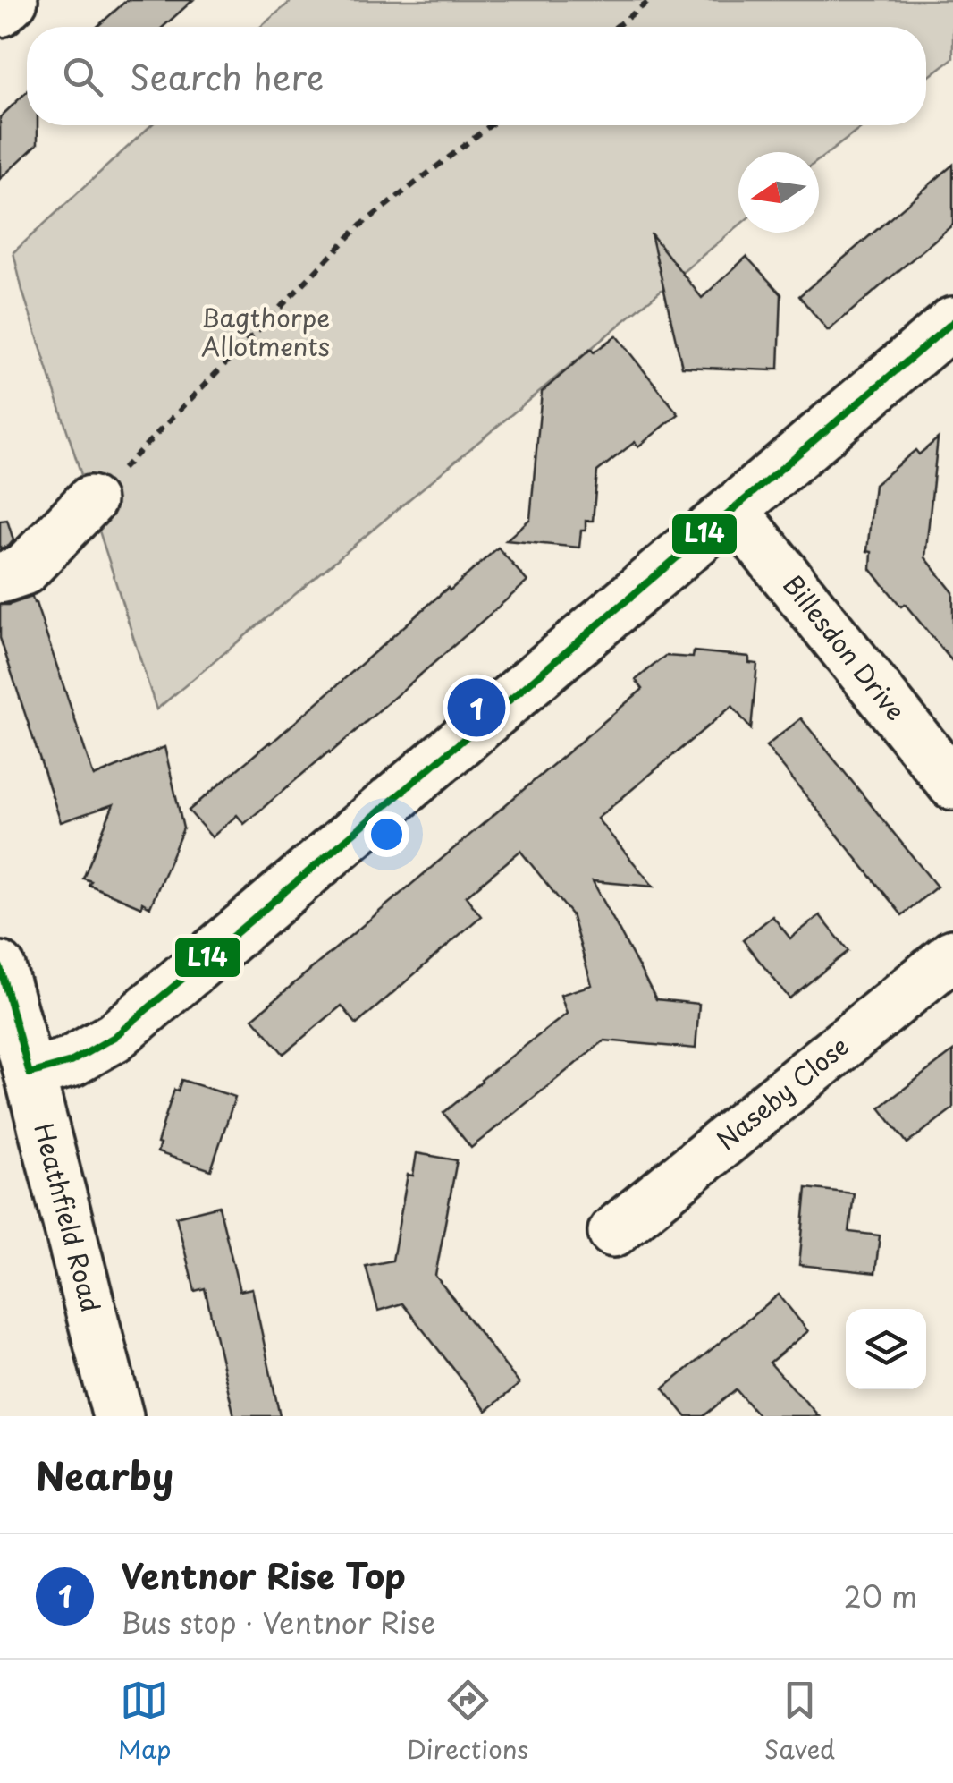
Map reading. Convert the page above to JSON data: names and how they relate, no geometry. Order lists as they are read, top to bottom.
{
  "streets": {
    "street": ["Billesdon Drive", "Naseby Close", "Heathfield Road"]
  },
  "parks": ["Bagthorpe Allotments"],
  "lines": ["transit line L14"],
  "north": "left",
  "page": {
    "search": "Search here",
    "pins": "1",
    "heading": "Nearby",
    "list": [
      {
        "mark": "1",
        "name": "Ventnor Rise Top",
        "note": "Bus stop · Ventnor Rise",
        "value": "20 m"
      }
    ],
    "nav": ["Map", "Directions", "Saved"]
  }
}
